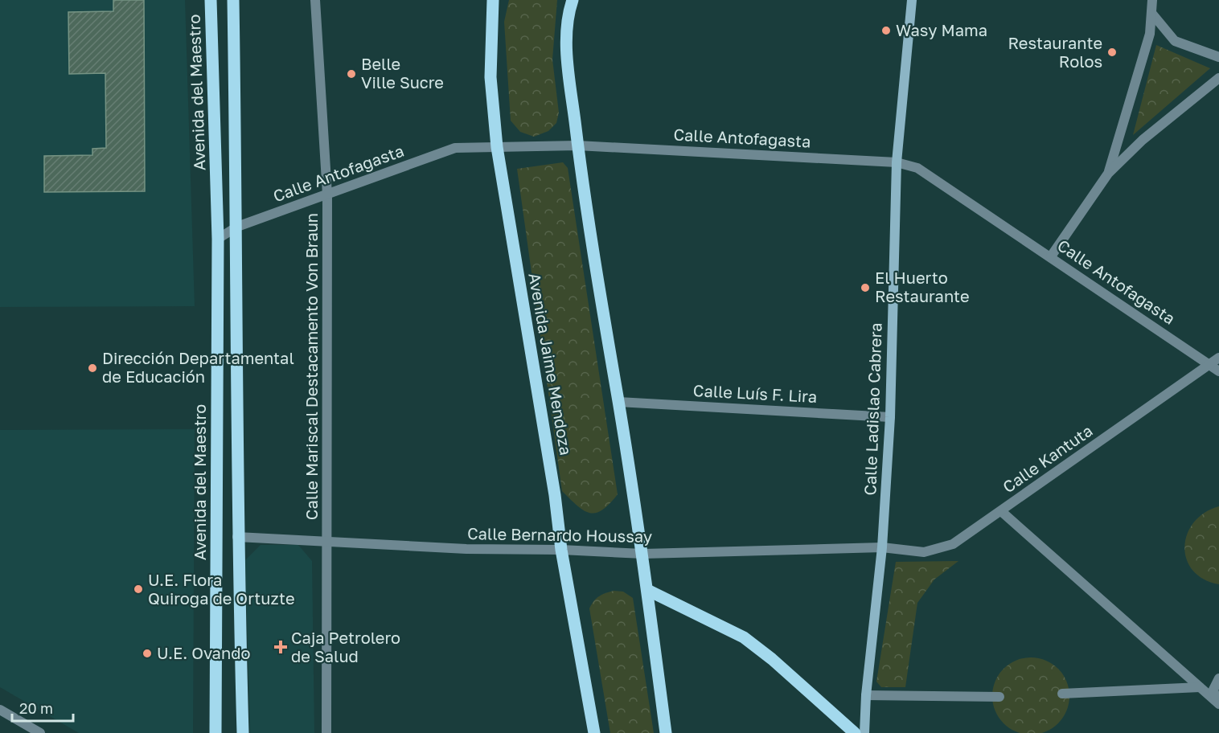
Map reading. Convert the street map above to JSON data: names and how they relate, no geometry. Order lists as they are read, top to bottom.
{
  "streets": {
    "main road": ["Avenida del Maestro", "Avenida Jaime Mendoza", "Calle Ladislao Cabrera"],
    "street": [
      "Calle Antofagasta",
      "Calle Mariscal Destacamento Von Braun",
      "Calle Luís F. Lira",
      "Calle Kantuta",
      "Calle Bernardo Houssay"
    ]
  },
  "crossings": [
    ["Avenida del Maestro", "Calle Antofagasta"],
    ["Calle Antofagasta", "Avenida Jaime Mendoza"],
    ["Calle Antofagasta", "Calle Mariscal Destacamento Von Braun"],
    ["Calle Antofagasta", "Calle Ladislao Cabrera"],
    ["Calle Antofagasta", "Calle Kantuta"],
    ["Avenida Jaime Mendoza", "Calle Bernardo Houssay"],
    ["Calle Mariscal Destacamento Von Braun", "Calle Bernardo Houssay"],
    ["Calle Luís F. Lira", "Calle Ladislao Cabrera"],
    ["Calle Ladislao Cabrera", "Calle Kantuta"],
    ["Calle Ladislao Cabrera", "Calle Bernardo Houssay"],
    ["Calle Kantuta", "Calle Bernardo Houssay"]
  ],
  "places": {
    "other": [
      "Wasy Mama",
      "Restaurante Rolos",
      "Belle Ville Sucre",
      "El Huerto Restaurante",
      "Dirección Departamental de Educación",
      "U.E. Flora Quiroga de Ortuzte",
      "U.E. Ovando"
    ],
    "health": ["Caja Petrolero de Salud"]
  },
  "scale_bar": "20 m"
}
